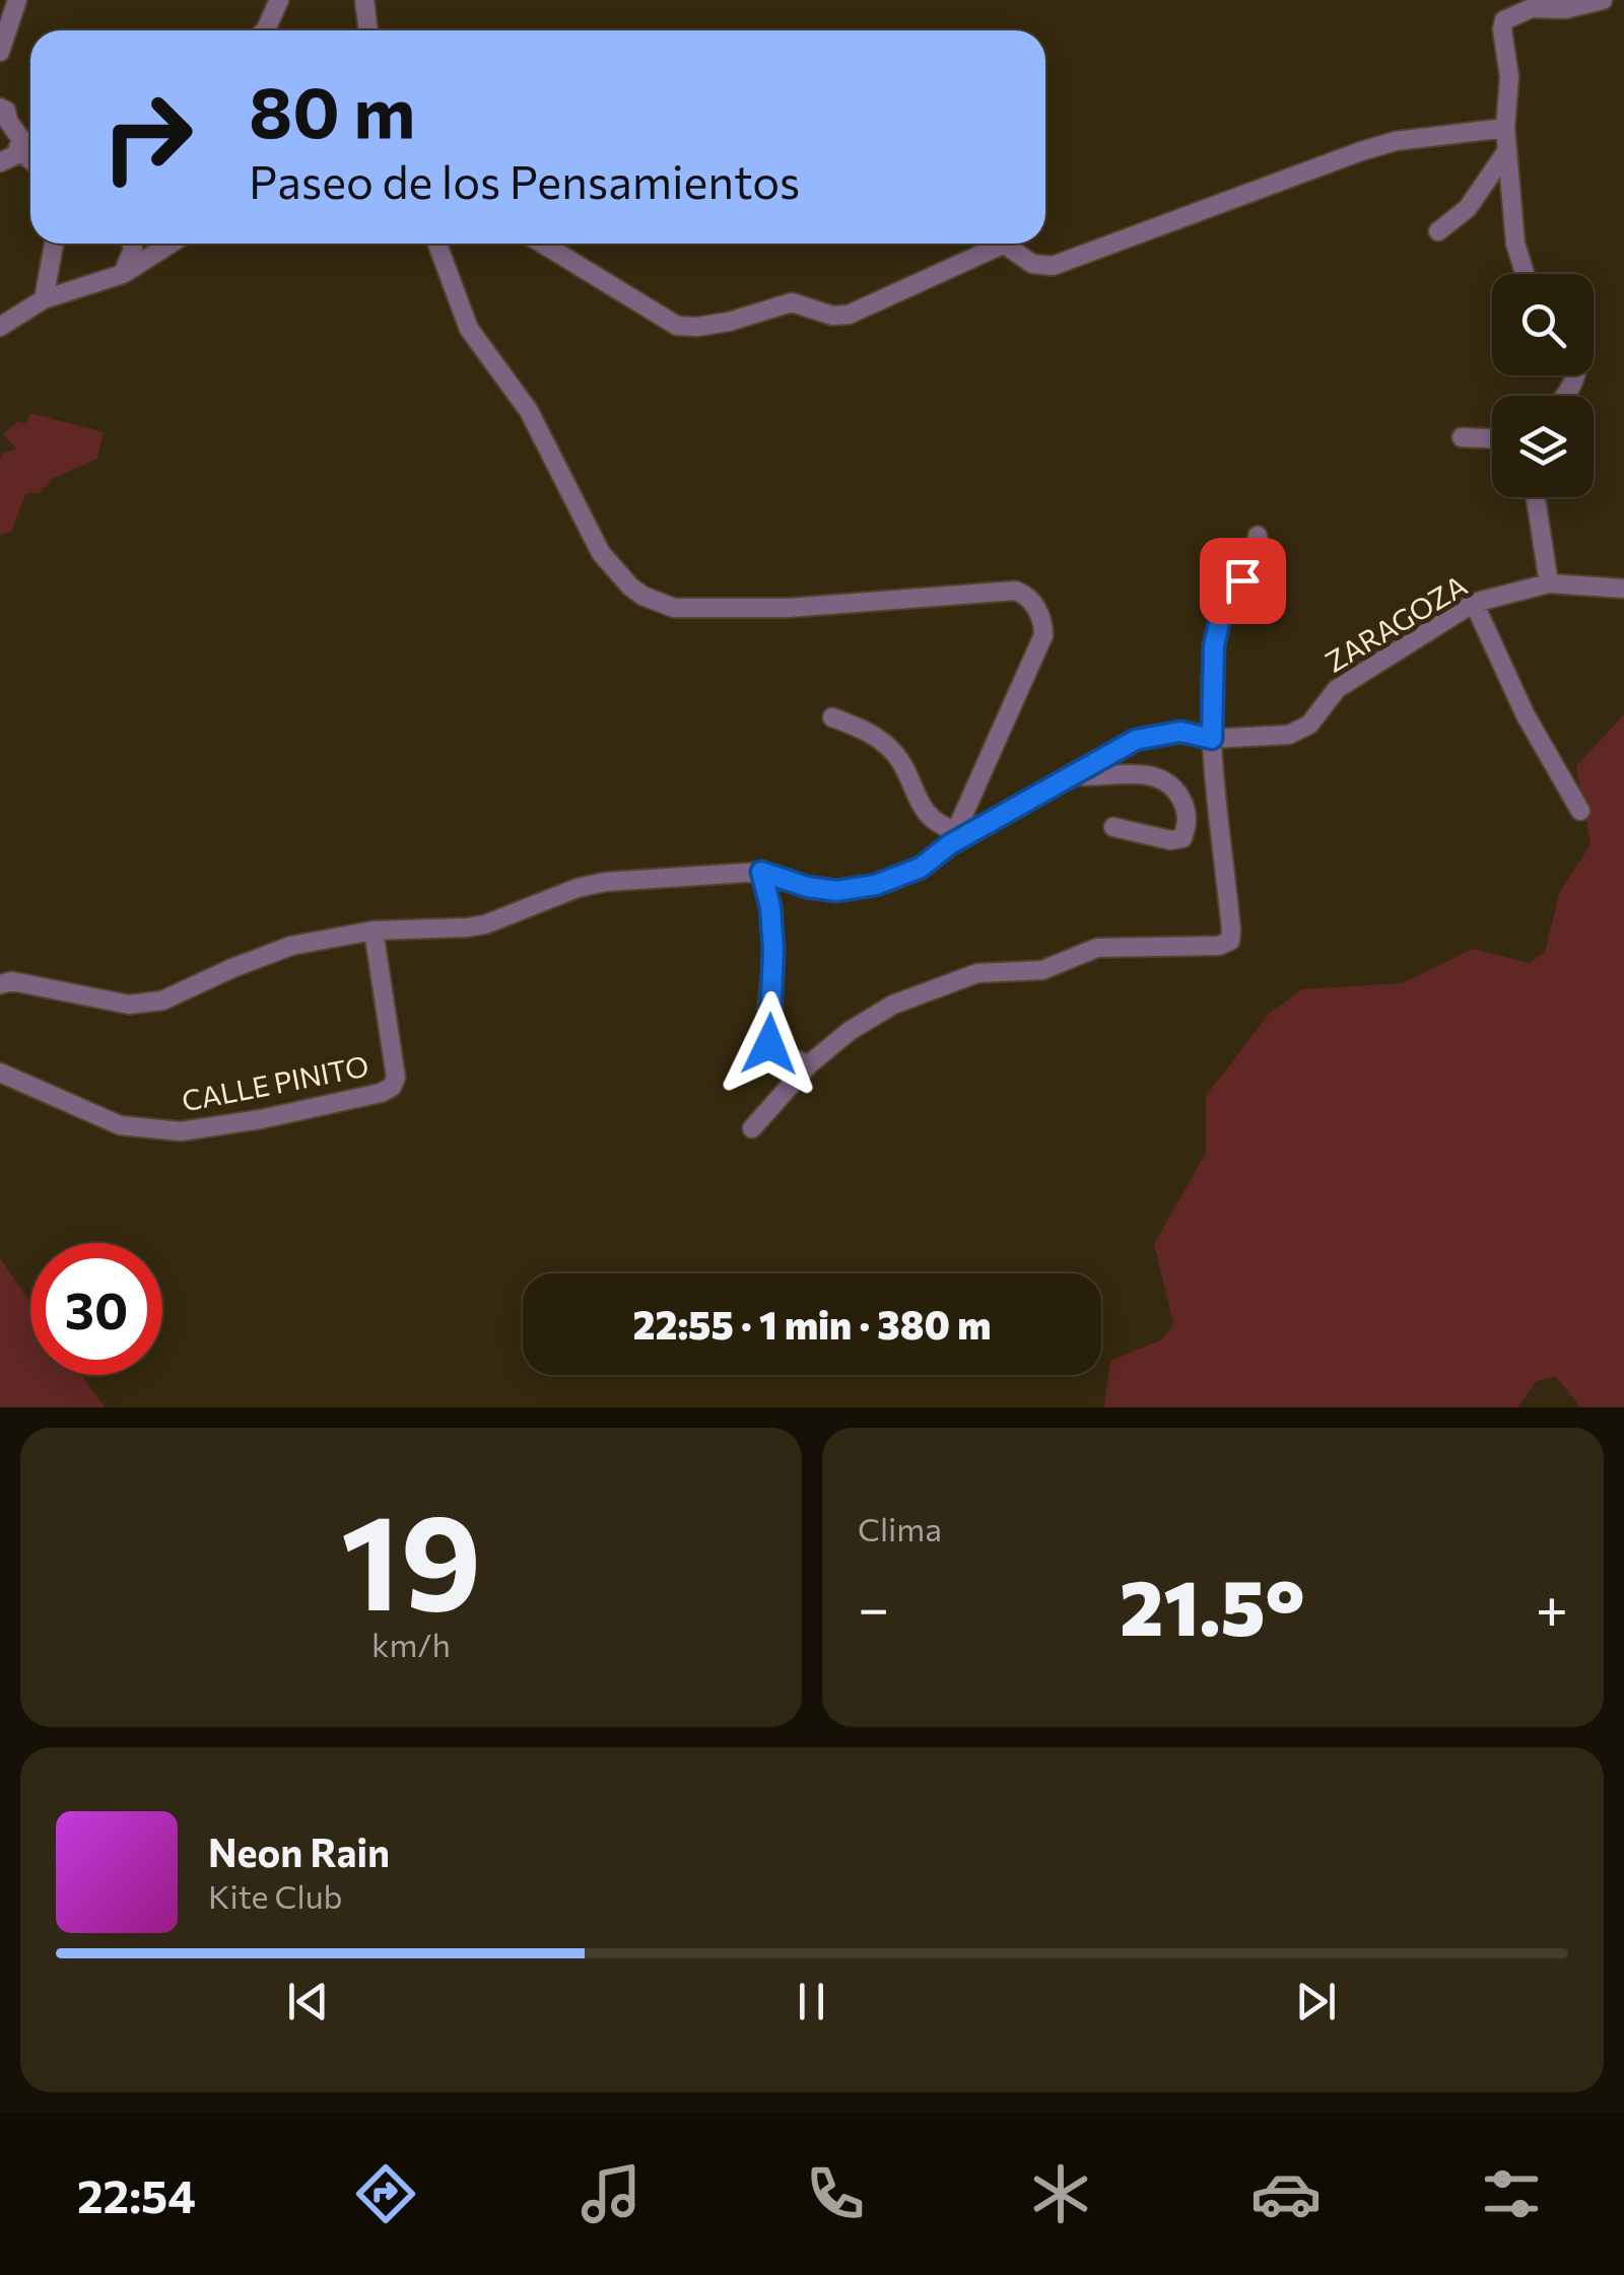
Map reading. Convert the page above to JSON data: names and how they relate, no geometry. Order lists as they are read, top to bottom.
{
  "streets": {
    "street": ["ZARAGOZA", "CALLE PINITO"]
  },
  "page": {
    "turn": ["80 m", "Paseo de los Pensamientos"],
    "limit": "30",
    "trip": "22:55 · 1 min · 380 m",
    "tile": [
      ["19", "km/h"],
      "Clima"
    ],
    "heat": ["−", "21.5°", "+"],
    "song": ["Neon Rain", "Kite Club"],
    "tabs": "22:54"
  }
}
